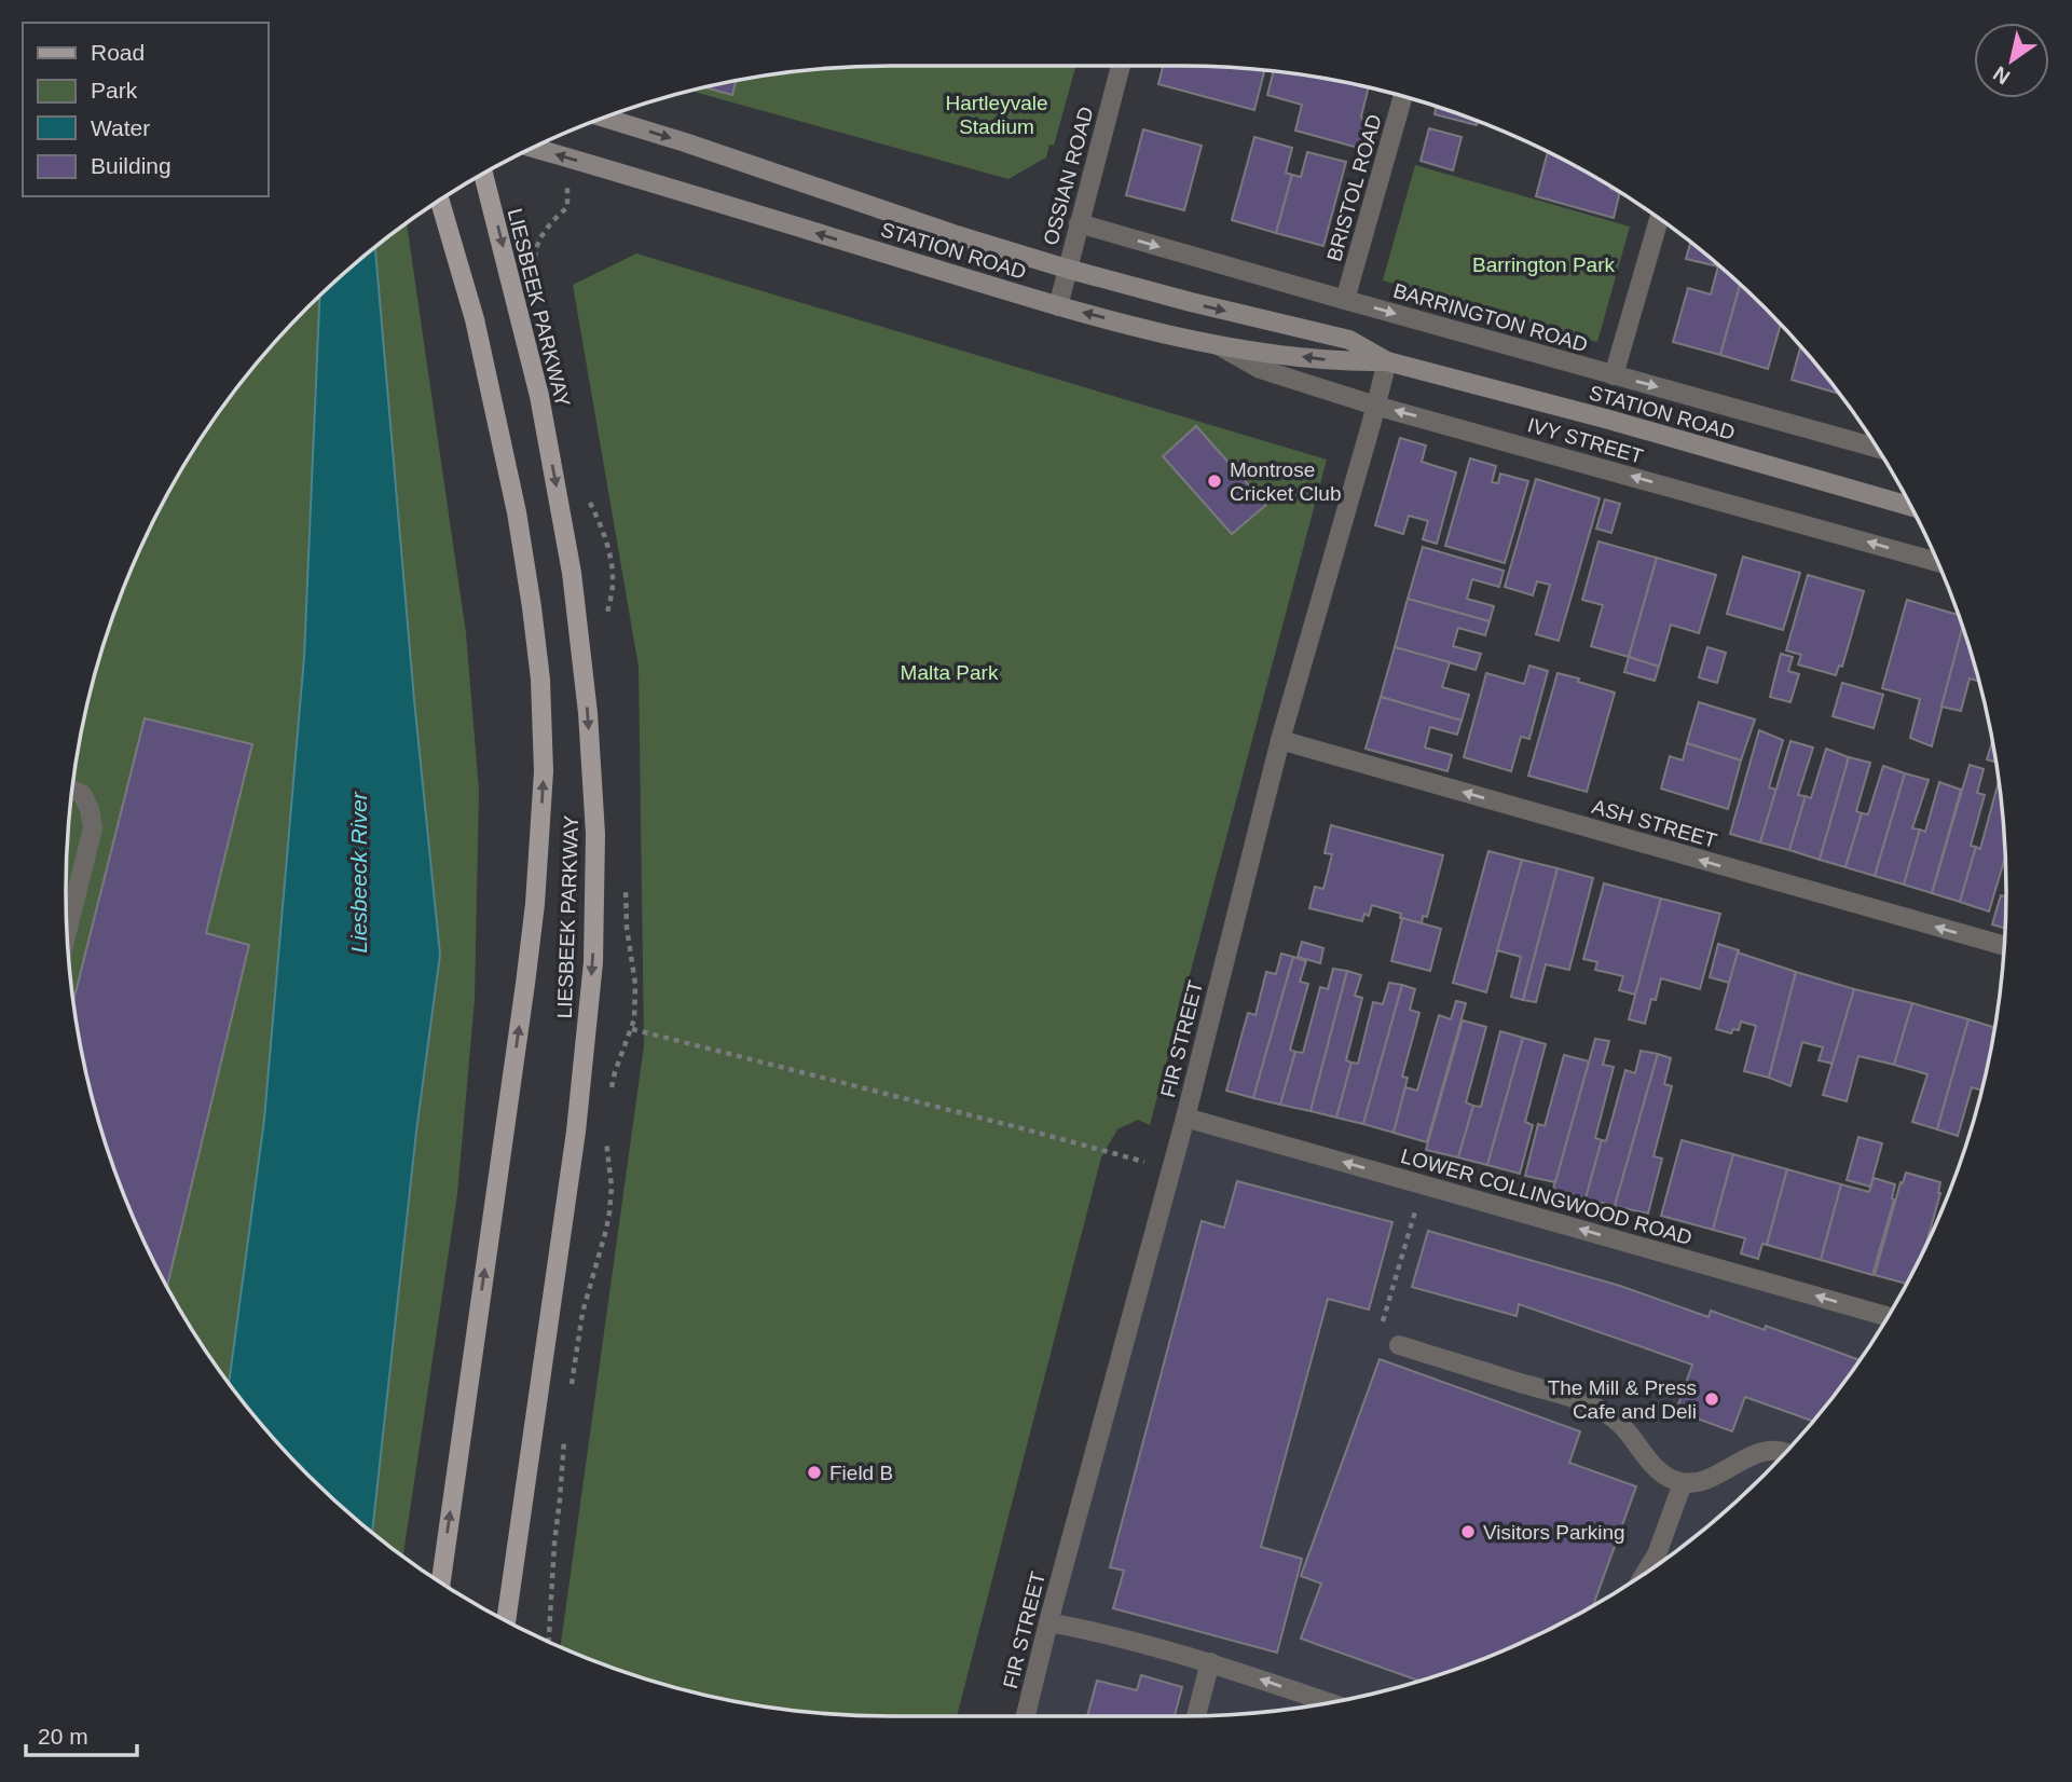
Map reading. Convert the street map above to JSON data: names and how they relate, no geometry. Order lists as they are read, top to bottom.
{
  "streets": {
    "main road": ["STATION ROAD", "LIESBEEK PARKWAY"],
    "street": [
      "OSSIAN ROAD",
      "BRISTOL ROAD",
      "BARRINGTON ROAD",
      "IVY STREET",
      "ASH STREET",
      "FIR STREET",
      "LOWER COLLINGWOOD ROAD"
    ]
  },
  "crossings": [
    ["OSSIAN ROAD", "STATION ROAD"],
    ["OSSIAN ROAD", "BARRINGTON ROAD"],
    ["BRISTOL ROAD", "BARRINGTON ROAD"],
    ["STATION ROAD", "IVY STREET"],
    ["STATION ROAD", "FIR STREET"],
    ["IVY STREET", "FIR STREET"],
    ["ASH STREET", "FIR STREET"],
    ["FIR STREET", "LOWER COLLINGWOOD ROAD"]
  ],
  "one_way": [
    "BARRINGTON ROAD",
    "IVY STREET",
    "ASH STREET",
    "LOWER COLLINGWOOD ROAD"
  ],
  "water": ["Liesbeeck River"],
  "parks": ["Hartleyvale Stadium", "Barrington Park", "Malta Park"],
  "places": [
    "Montrose Cricket Club",
    "The Mill & Press Cafe and Deli",
    "Field B",
    "Visitors Parking"
  ],
  "legend": [
    "Road",
    "Park",
    "Water",
    "Building"
  ],
  "scale_bar": "20 m",
  "north": "bottom left"
}
